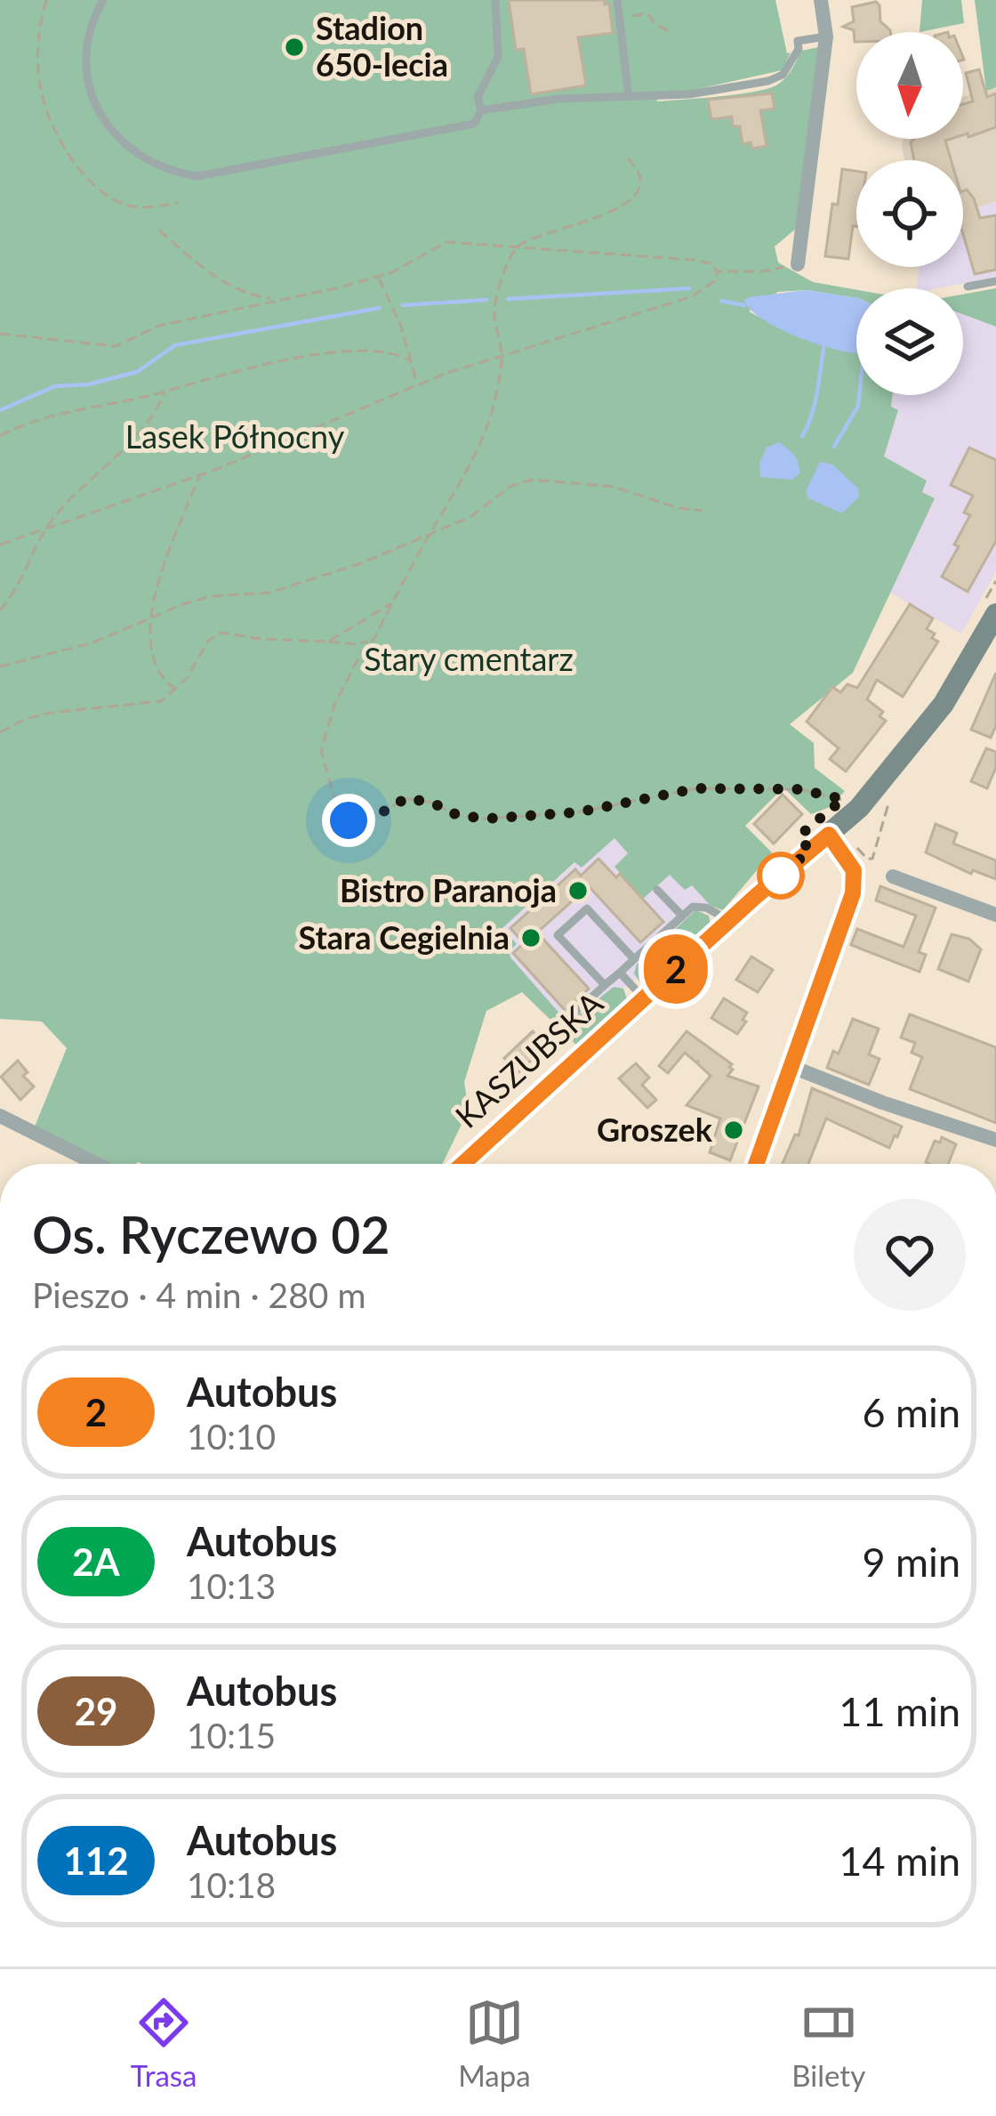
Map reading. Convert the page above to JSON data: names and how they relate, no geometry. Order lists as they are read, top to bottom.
{
  "streets": {
    "main road": ["KASZUBSKA"]
  },
  "parks": ["Lasek Północny", "Stary cmentarz"],
  "places": [
    "Stadion 650-lecia",
    "Bistro Paranoja",
    "Stara Cegielnia",
    "Groszek"
  ],
  "lines": ["bus line 2"],
  "north": "bottom",
  "page": {
    "on_map": "2",
    "heading": ["Os. Ryczewo 02", "Pieszo · 4 min · 280 m"],
    "list": [
      {
        "mark": "2",
        "name": "Autobus",
        "note": "10:10",
        "value": "6 min"
      },
      {
        "mark": "2A",
        "name": "Autobus",
        "note": "10:13",
        "value": "9 min"
      },
      {
        "mark": "29",
        "name": "Autobus",
        "note": "10:15",
        "value": "11 min"
      },
      {
        "mark": "112",
        "name": "Autobus",
        "note": "10:18",
        "value": "14 min"
      }
    ],
    "tabs": ["Trasa", "Mapa", "Bilety"]
  }
}
